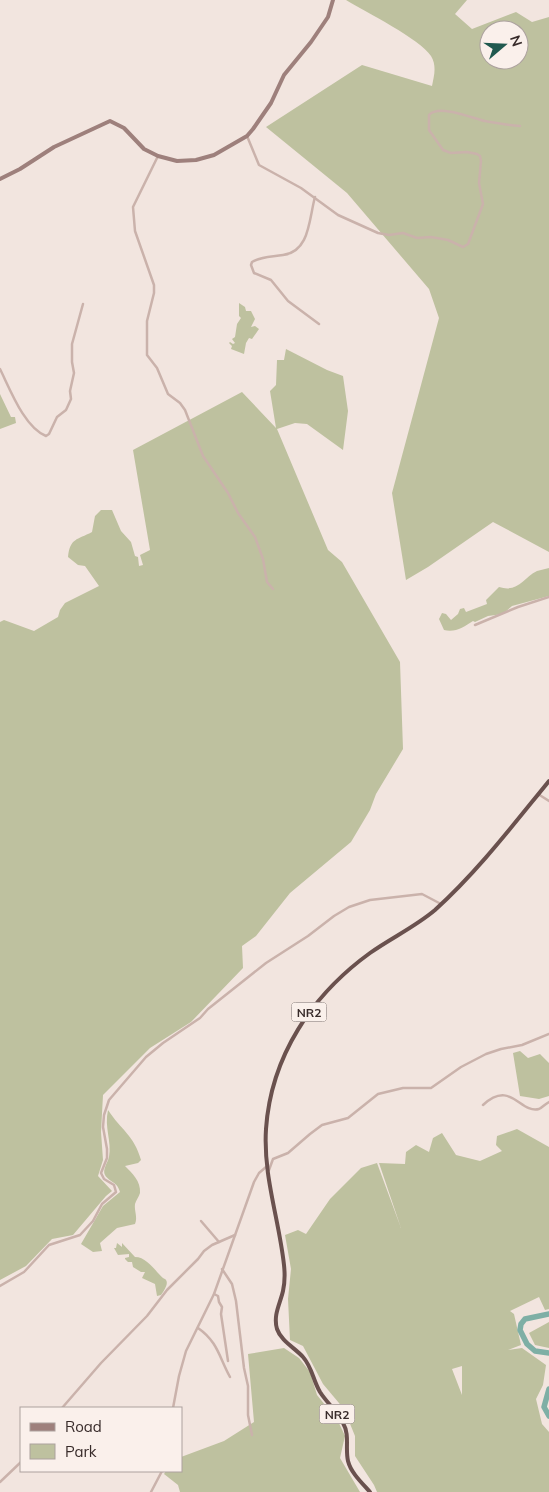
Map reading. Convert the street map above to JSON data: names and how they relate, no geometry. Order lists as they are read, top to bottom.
{
  "streets": {
    "highway": ["NR2"]
  },
  "legend": ["Road", "Park"],
  "north": "right"
}
